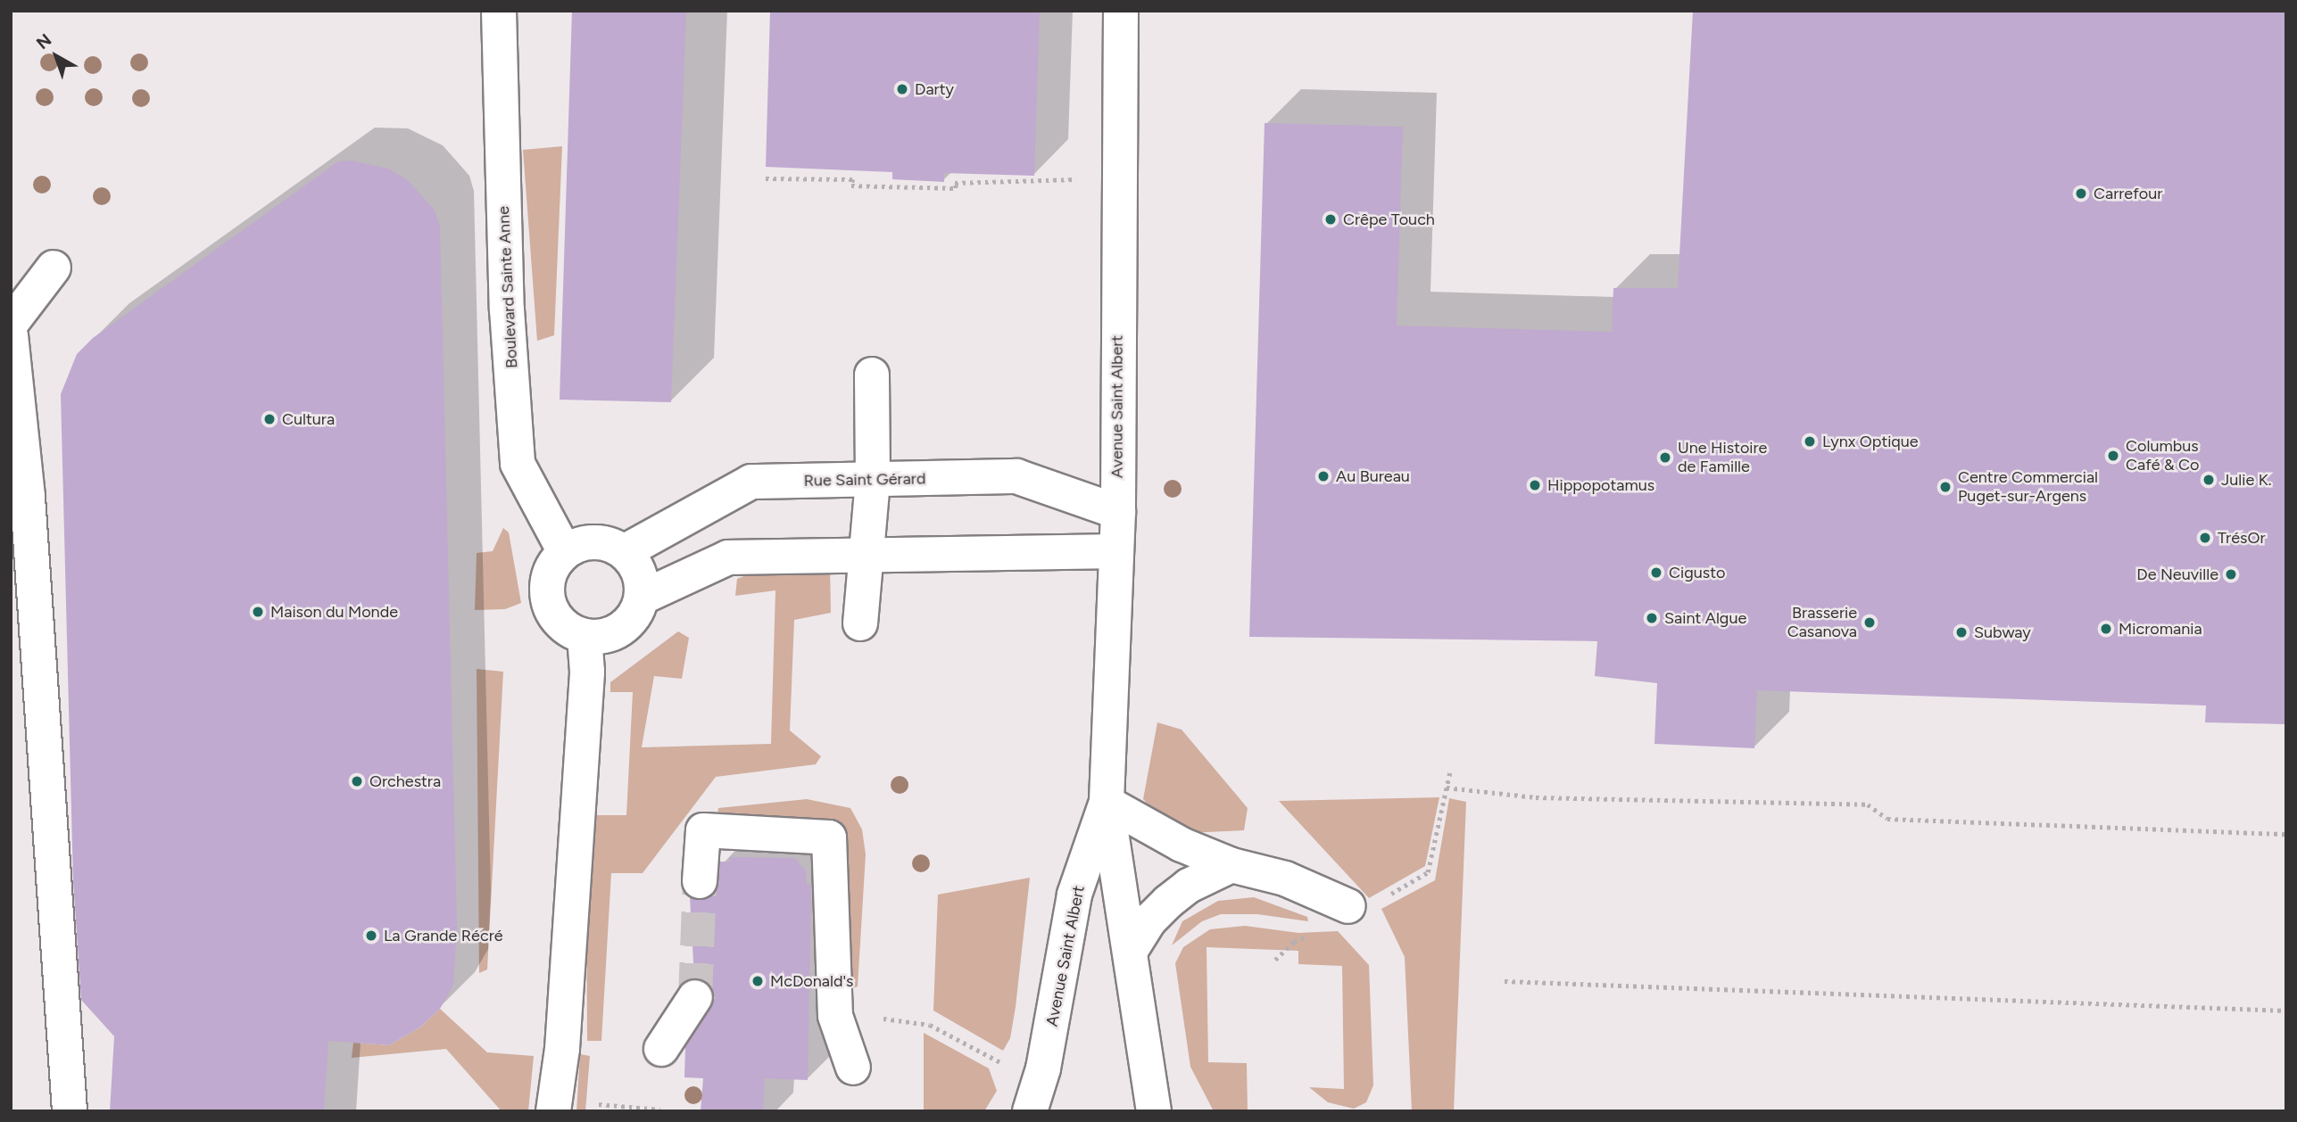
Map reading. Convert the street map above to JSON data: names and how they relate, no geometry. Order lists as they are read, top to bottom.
{
  "streets": {
    "lane": ["Boulevard Sainte Anne", "Avenue Saint Albert", "Rue Saint Gérard"]
  },
  "crossings": [
    ["Boulevard Sainte Anne", "Rue Saint Gérard"],
    ["Avenue Saint Albert", "Rue Saint Gérard"]
  ],
  "places": [
    "Darty",
    "Carrefour",
    "Crêpe Touch",
    "Cultura",
    "Lynx Optique",
    "Columbus Café & Co",
    "Une Histoire de Famille",
    "Au Bureau",
    "Julie K.",
    "Hippopotamus",
    "Centre Commercial Puget-sur-Argens",
    "TrésOr",
    "Cigusto",
    "De Neuville",
    "Maison du Monde",
    "Saint Algue",
    "Brasserie Casanova",
    "Micromania",
    "Subway",
    "Orchestra",
    "La Grande Récré",
    "McDonald's"
  ],
  "north": "top left"
}
